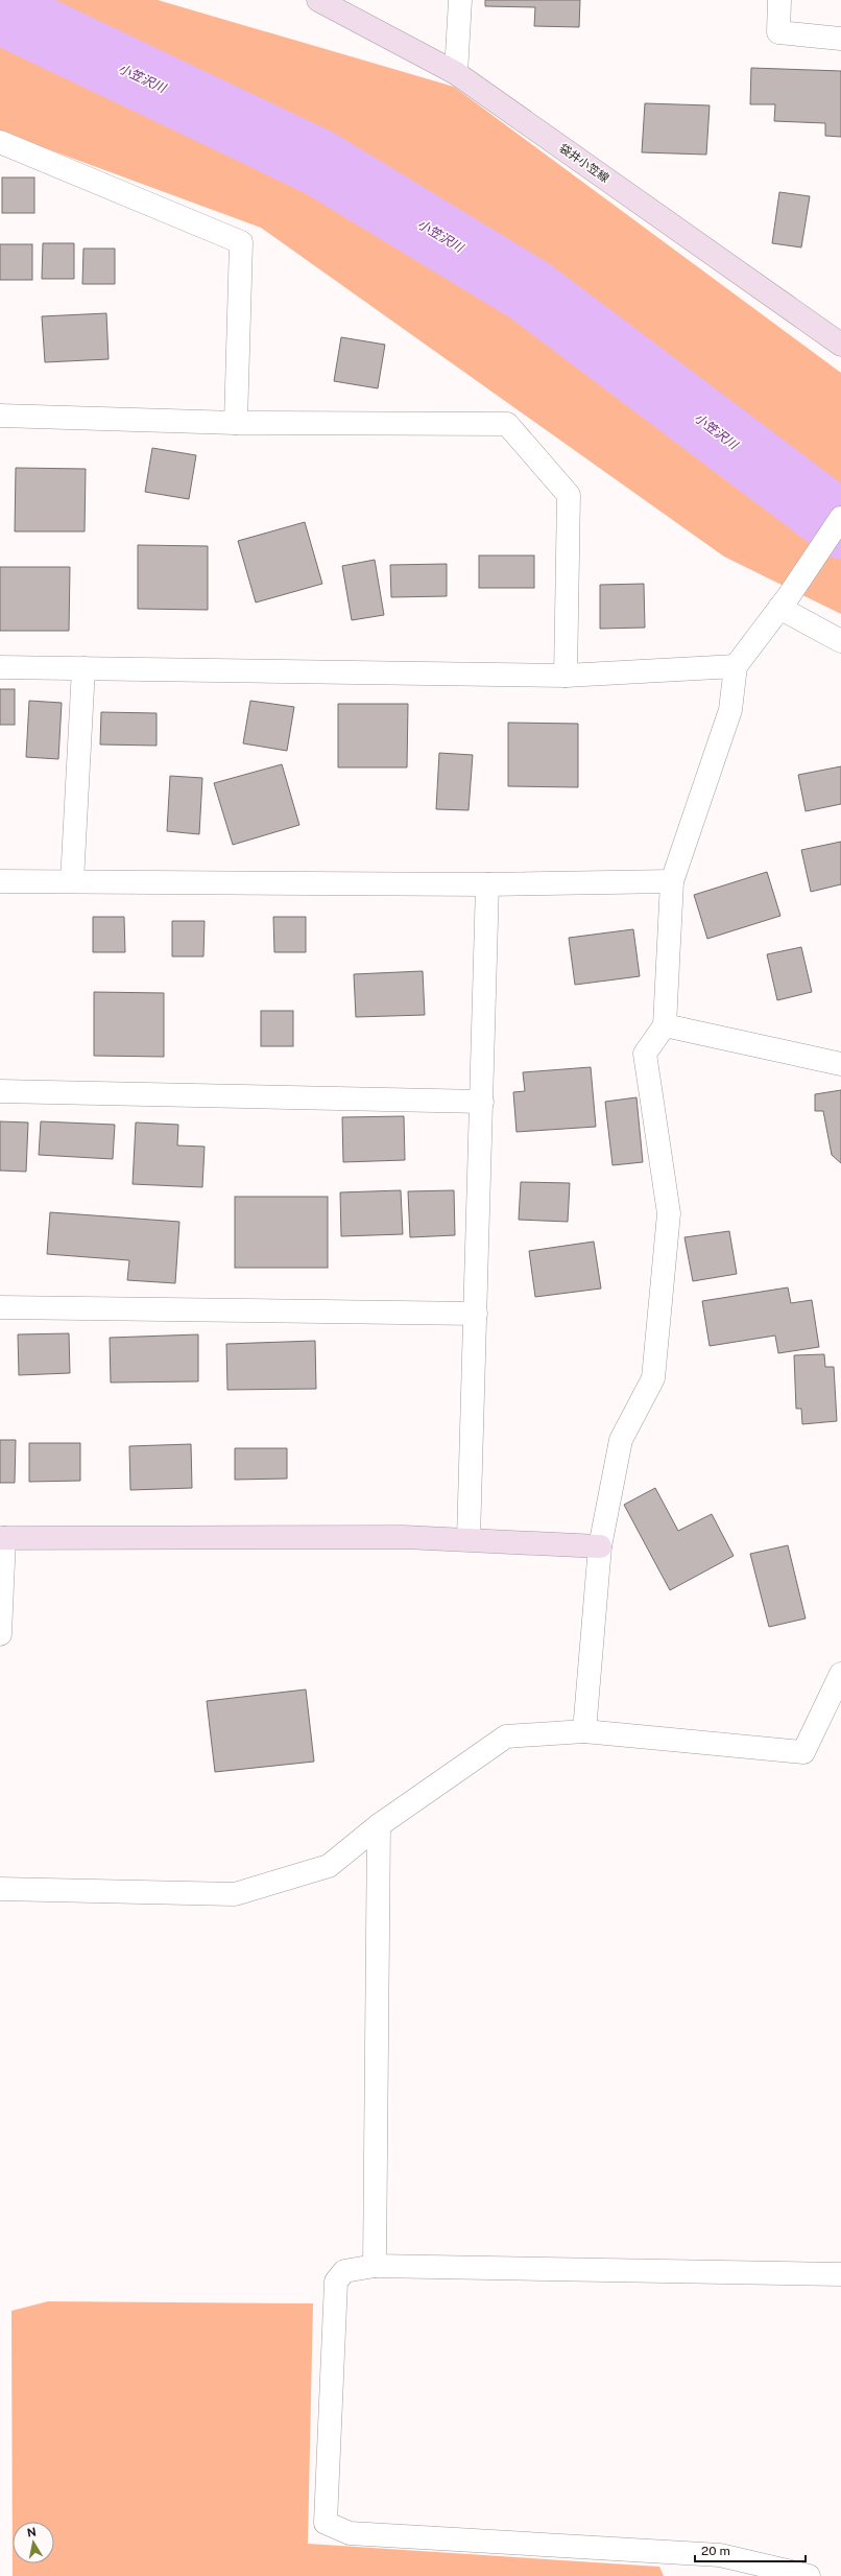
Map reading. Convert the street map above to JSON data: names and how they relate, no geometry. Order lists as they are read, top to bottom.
{
  "streets": {
    "main road": ["袋井小笠線"]
  },
  "water": ["小笠沢川"],
  "scale_bar": "20 m",
  "north": "top"
}
